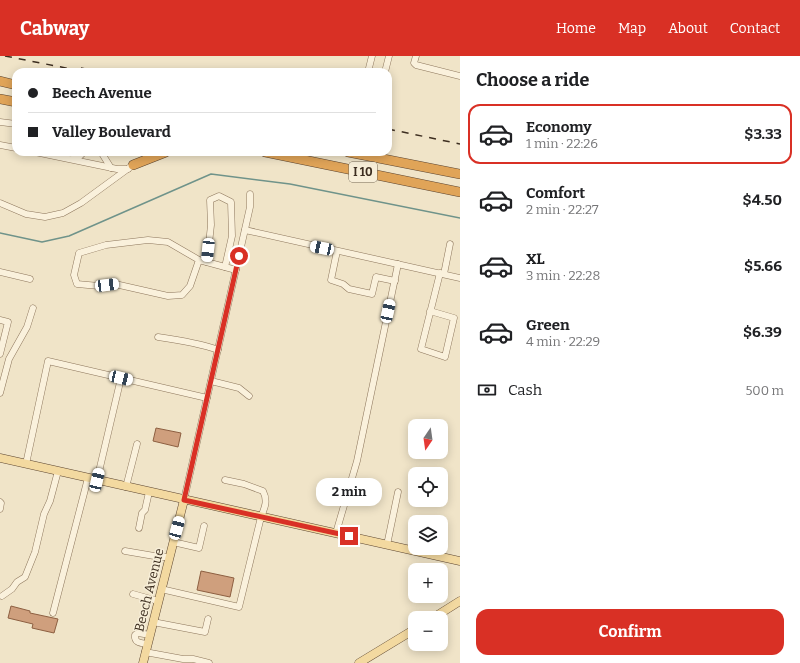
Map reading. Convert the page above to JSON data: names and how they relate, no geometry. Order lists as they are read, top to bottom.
{
  "streets": {
    "highway": ["I 10"],
    "main road": ["Beech Avenue"]
  },
  "north": "bottom",
  "page": {
    "header": "Cabway",
    "nav": [
      "Home",
      "Map",
      "About",
      "Contact"
    ],
    "heading": "Choose a ride",
    "banner": ["Beech Avenue", "Valley Boulevard"],
    "list": [
      {
        "name": "Economy",
        "note": "1 min · 22:26",
        "value": "$3.33"
      },
      {
        "name": "Comfort",
        "note": "2 min · 22:27",
        "value": "$4.50"
      },
      {
        "name": "XL",
        "note": "3 min · 22:28",
        "value": "$5.66"
      },
      {
        "name": "Green",
        "note": "4 min · 22:29",
        "value": "$6.39"
      }
    ],
    "pay": ["Cash", "500 m"],
    "map_buttons": ["+", "−"],
    "bubble": "2 min",
    "buttons": "Confirm"
  }
}
